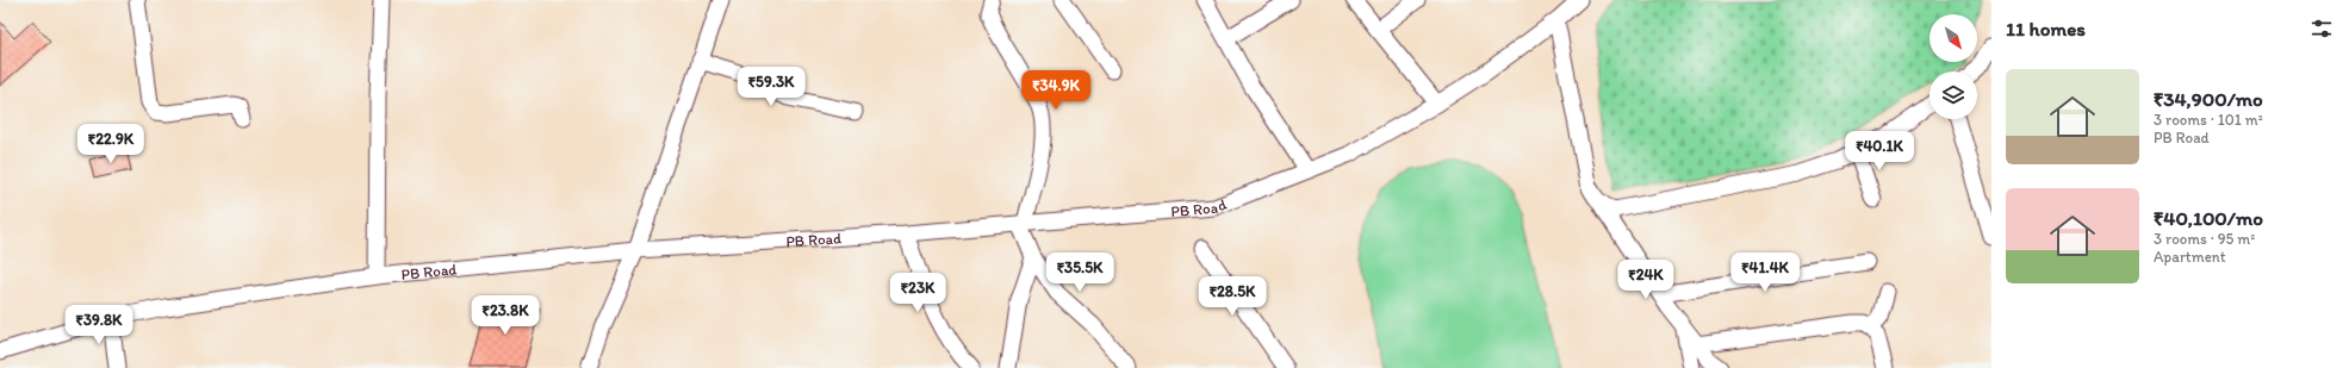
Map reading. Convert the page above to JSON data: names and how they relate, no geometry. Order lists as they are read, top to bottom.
{
  "streets": {
    "street": ["PB Road"]
  },
  "north": "bottom right",
  "page": {
    "heading": "11 homes",
    "list": [
      {
        "name": "₹34,900/mo",
        "note": "3 rooms · 101 m² · PB Road"
      },
      {
        "name": "₹40,100/mo",
        "note": "3 rooms · 95 m² · Apartment"
      }
    ],
    "price": [
      "₹59.3K",
      "₹34.9K",
      "₹22.9K",
      "₹40.1K",
      "₹35.5K",
      "₹41.4K",
      "₹24K",
      "₹23K",
      "₹28.5K",
      "₹23.8K",
      "₹39.8K"
    ]
  }
}
